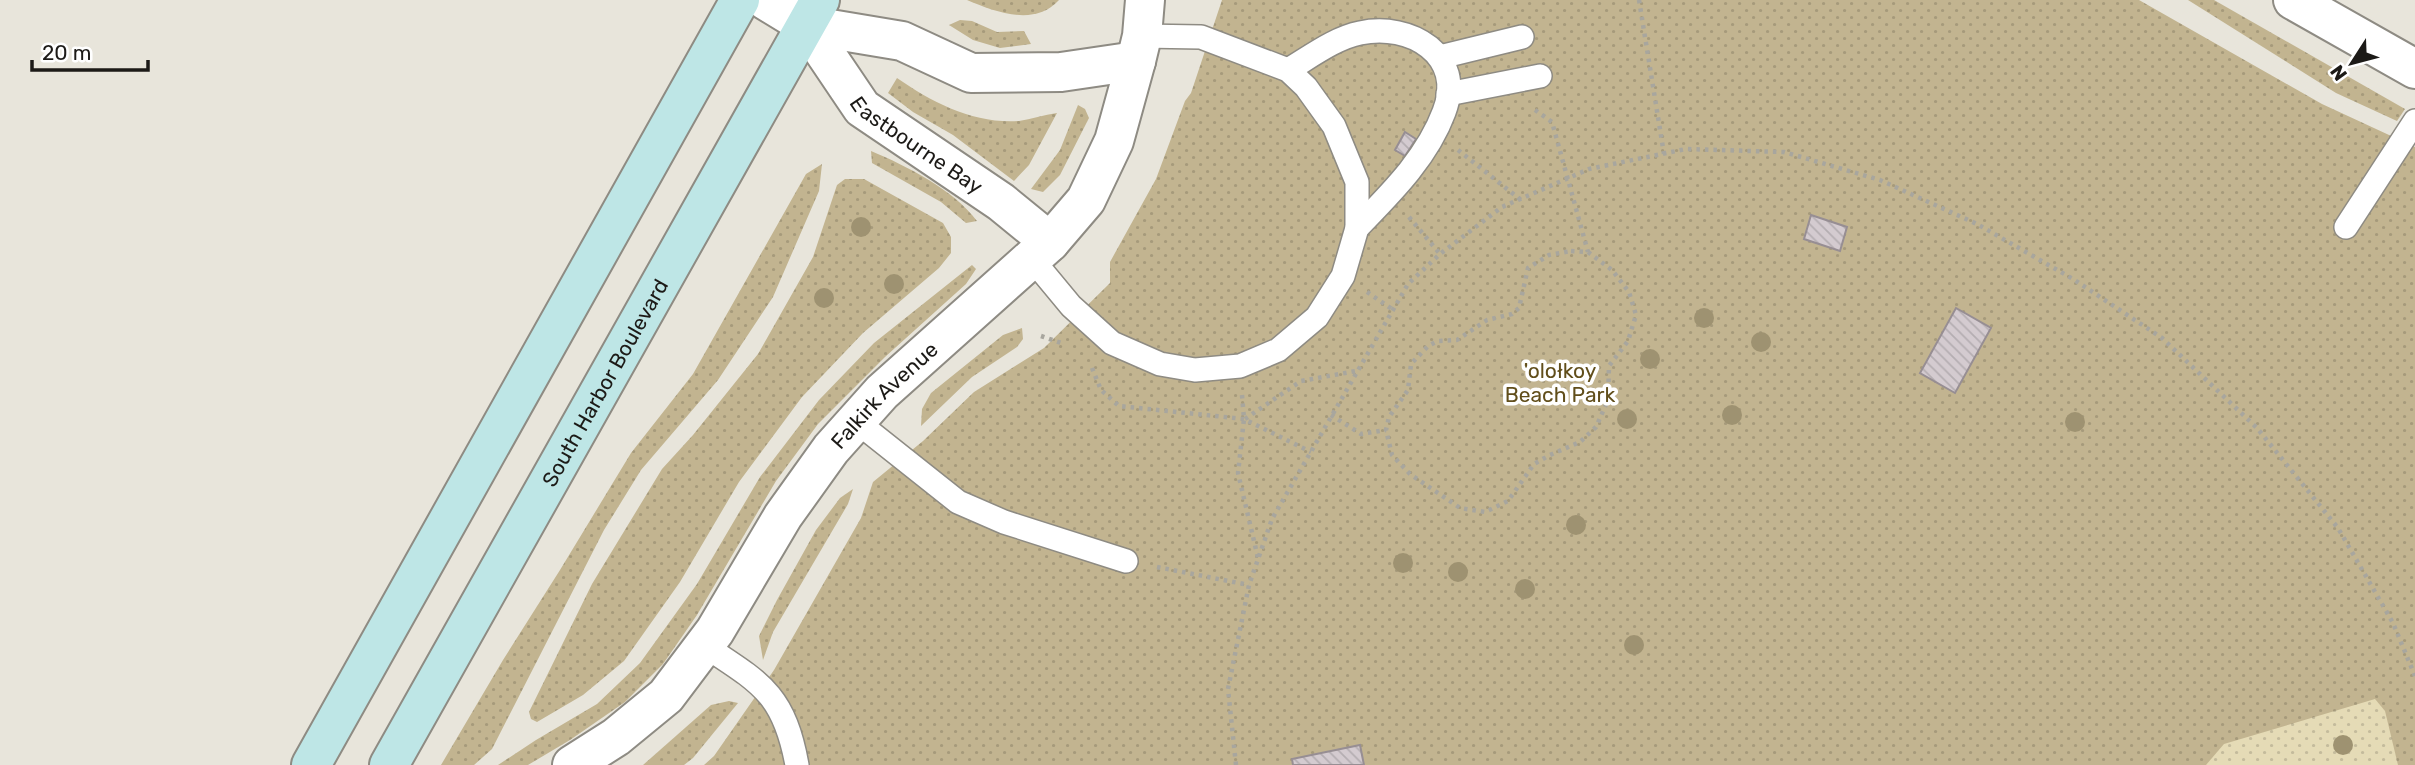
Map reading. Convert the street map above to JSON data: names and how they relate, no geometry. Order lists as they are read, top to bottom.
{
  "streets": {
    "main road": ["South Harbor Boulevard"],
    "street": ["Eastbourne Bay", "Falkirk Avenue"]
  },
  "crossings": [
    ["Eastbourne Bay", "South Harbor Boulevard"],
    ["Eastbourne Bay", "Falkirk Avenue"]
  ],
  "parks": ["'olołkoy Beach Park"],
  "scale_bar": "20 m",
  "north": "bottom left"
}
